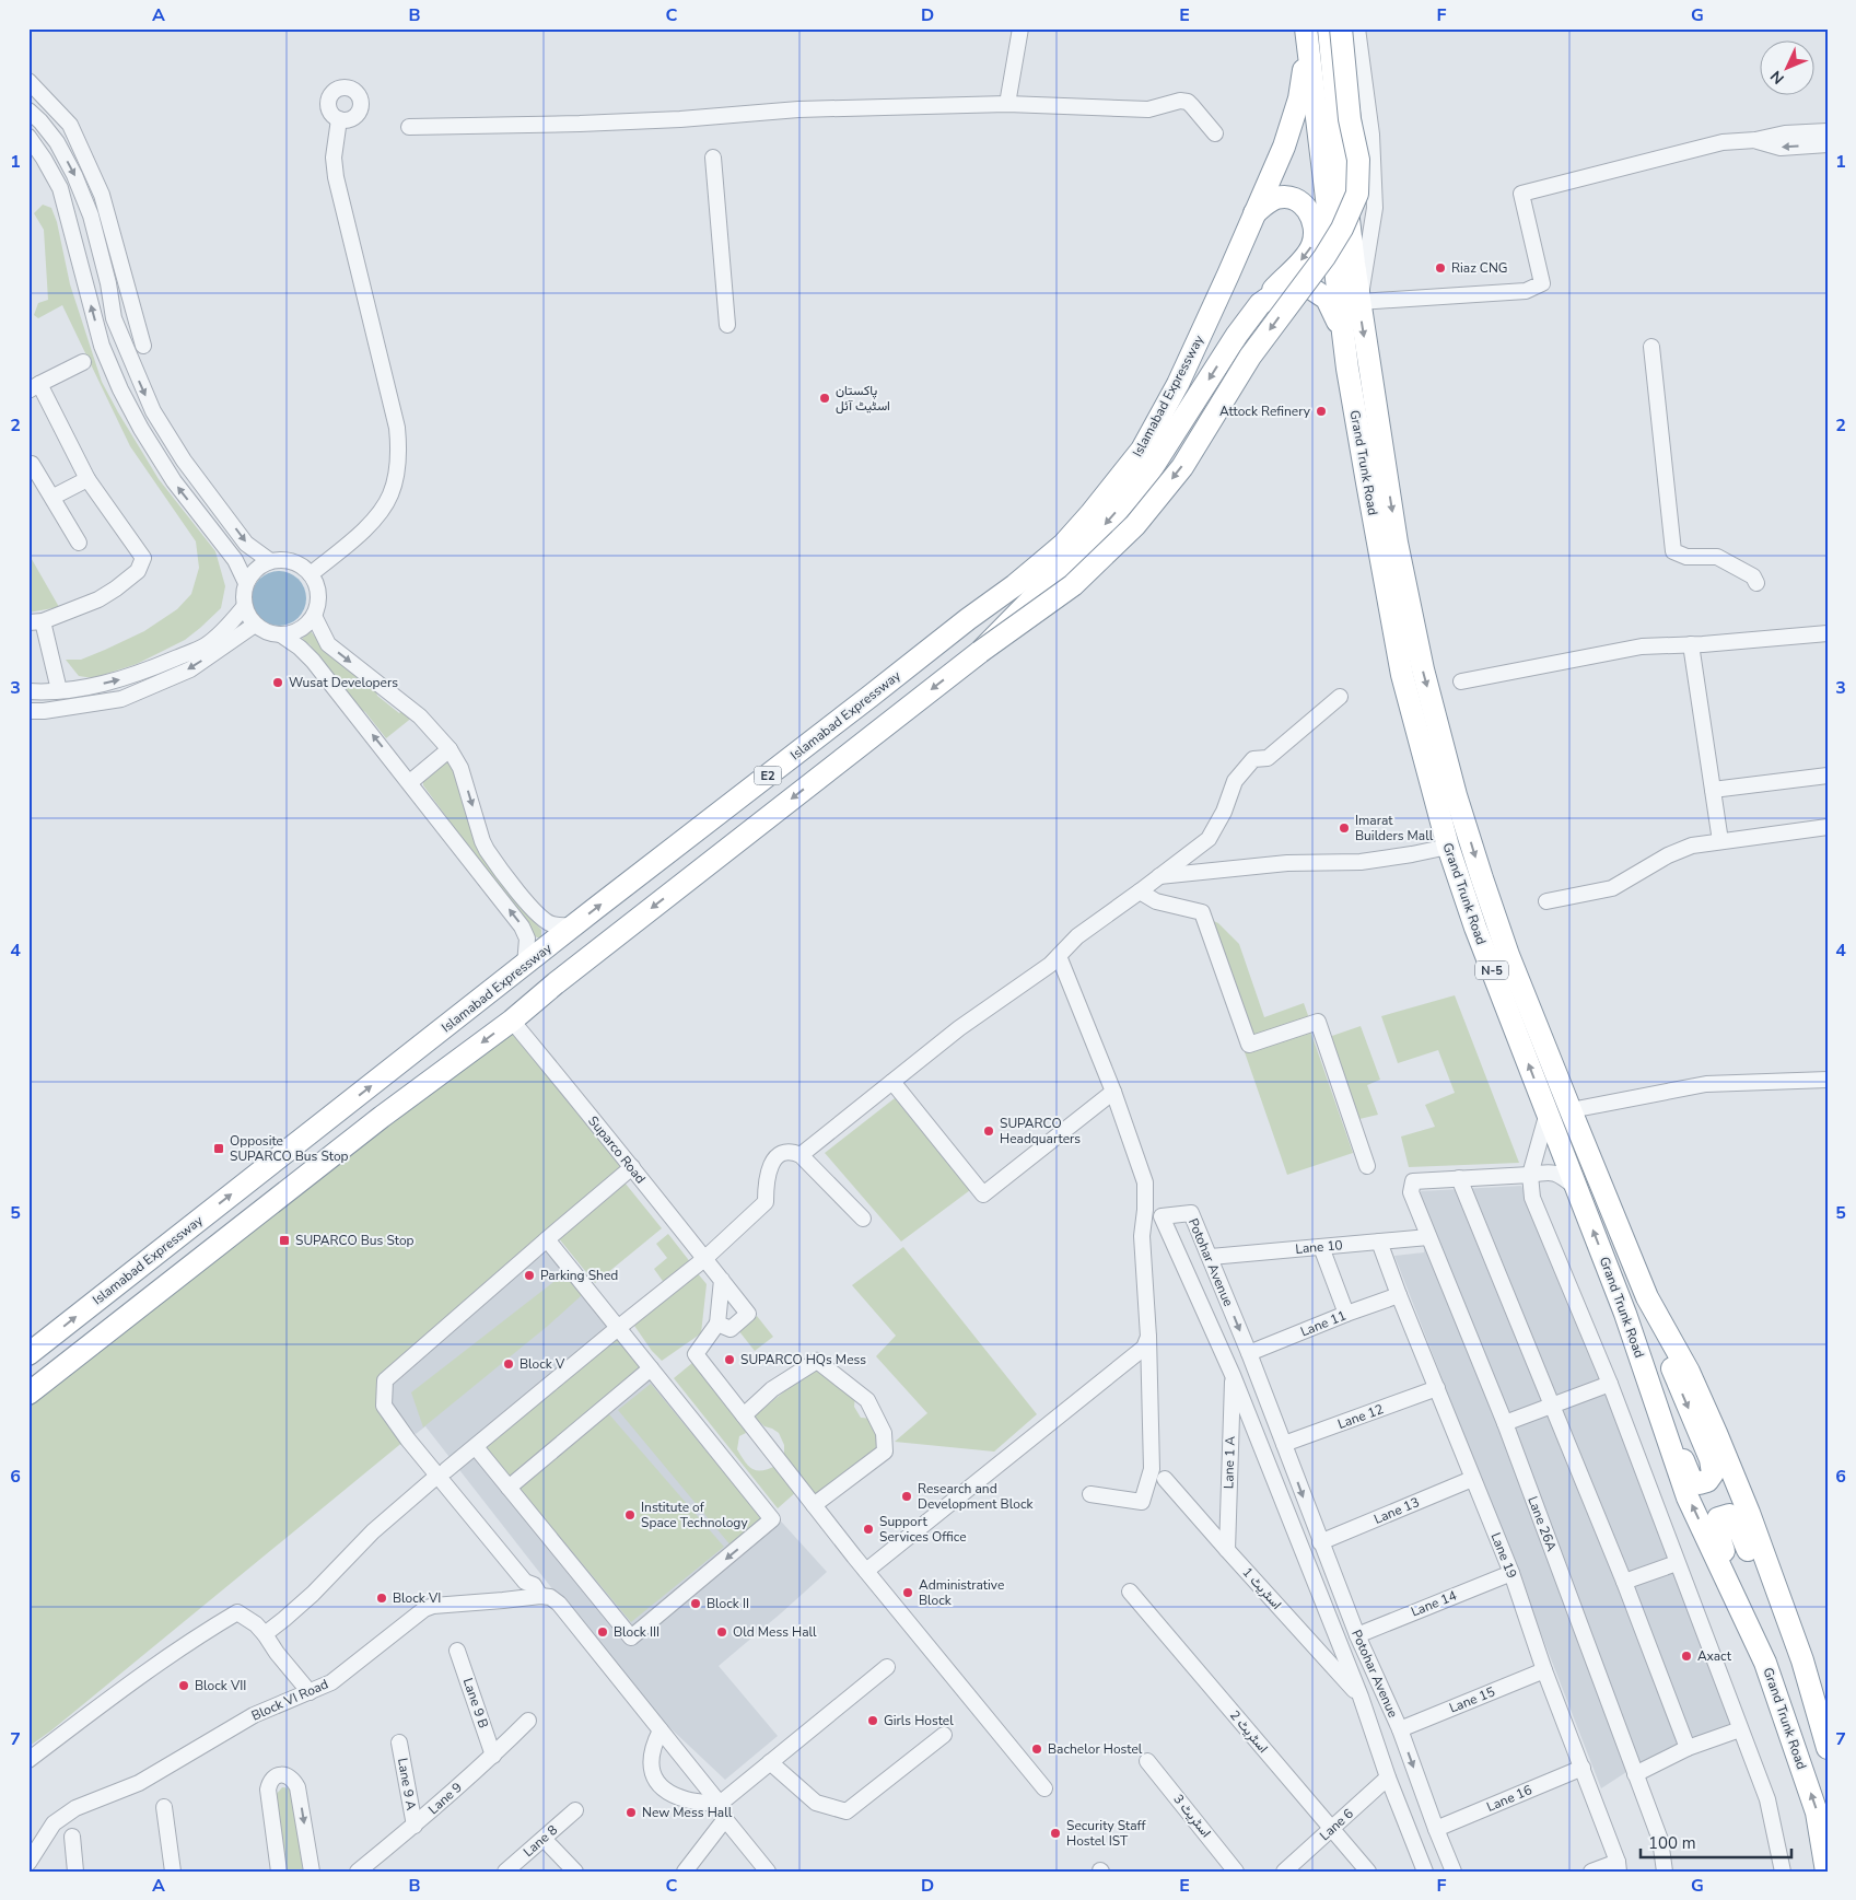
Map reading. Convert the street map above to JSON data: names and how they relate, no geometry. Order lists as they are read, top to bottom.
{
  "streets": {
    "highway": [
      "Islamabad Expressway",
      "Grand Trunk Road",
      "E2",
      "N-5"
    ],
    "street": [
      "Suparco Road",
      "Lane 10",
      "Potohar Avenue",
      "Lane 11",
      "Lane 12",
      "Lane 1 A",
      "Lane 13",
      "Lane 26A",
      "Lane 19",
      "اسٹریٹ 1",
      "Lane 14",
      "Block VI Road",
      "Lane 15",
      "Lane 9 B",
      "اسٹریٹ 2",
      "Lane 9 A",
      "Lane 9",
      "Lane 16",
      "اسٹریٹ 3",
      "Lane 6",
      "Lane 8"
    ]
  },
  "crossings": [
    ["Islamabad Expressway", "Grand Trunk Road"],
    ["E2", "Suparco Road"],
    ["Lane 10", "Potohar Avenue"],
    ["Lane 10", "Lane 26A"],
    ["Lane 10", "Lane 19"],
    ["Potohar Avenue", "Lane 11"],
    ["Potohar Avenue", "Lane 12"],
    ["Potohar Avenue", "Lane 1 A"],
    ["Potohar Avenue", "Lane 13"],
    ["Potohar Avenue", "اسٹریٹ 1"],
    ["Potohar Avenue", "Lane 14"],
    ["Potohar Avenue", "Lane 15"],
    ["Potohar Avenue", "Lane 16"],
    ["Potohar Avenue", "Lane 6"],
    ["Lane 11", "Lane 19"],
    ["Lane 12", "Lane 19"],
    ["Lane 1 A", "اسٹریٹ 1"],
    ["Lane 13", "Lane 19"],
    ["Lane 19", "Lane 14"],
    ["Lane 19", "Lane 15"],
    ["Lane 19", "Lane 16"],
    ["Lane 9 B", "Lane 9"],
    ["اسٹریٹ 2", "Lane 6"],
    ["Lane 9 A", "Lane 9"]
  ],
  "places": {
    "other": [
      "Riaz CNG",
      "پاکستان اسٹیٹ آئل",
      "Attock Refinery",
      "Wusat Developers",
      "Imarat Builders Mall",
      "SUPARCO Headquarters",
      "Parking Shed",
      "SUPARCO HQs Mess",
      "Block V",
      "Research and Development Block",
      "Institute of Space Technology",
      "Support Services Office",
      "Administrative Block",
      "Block VI",
      "Block II",
      "Block III",
      "Old Mess Hall",
      "Axact",
      "Block VII",
      "Girls Hostel",
      "Bachelor Hostel",
      "New Mess Hall",
      "Security Staff Hostel IST"
    ],
    "transit": ["Opposite SUPARCO Bus Stop", "SUPARCO Bus Stop"]
  },
  "scale_bar": "100 m",
  "north": "bottom left",
  "grid": {
    "columns": [
      "A",
      "B",
      "C",
      "D",
      "E",
      "F",
      "G"
    ],
    "rows": [
      "1",
      "2",
      "3",
      "4",
      "5",
      "6",
      "7"
    ]
  }
}
